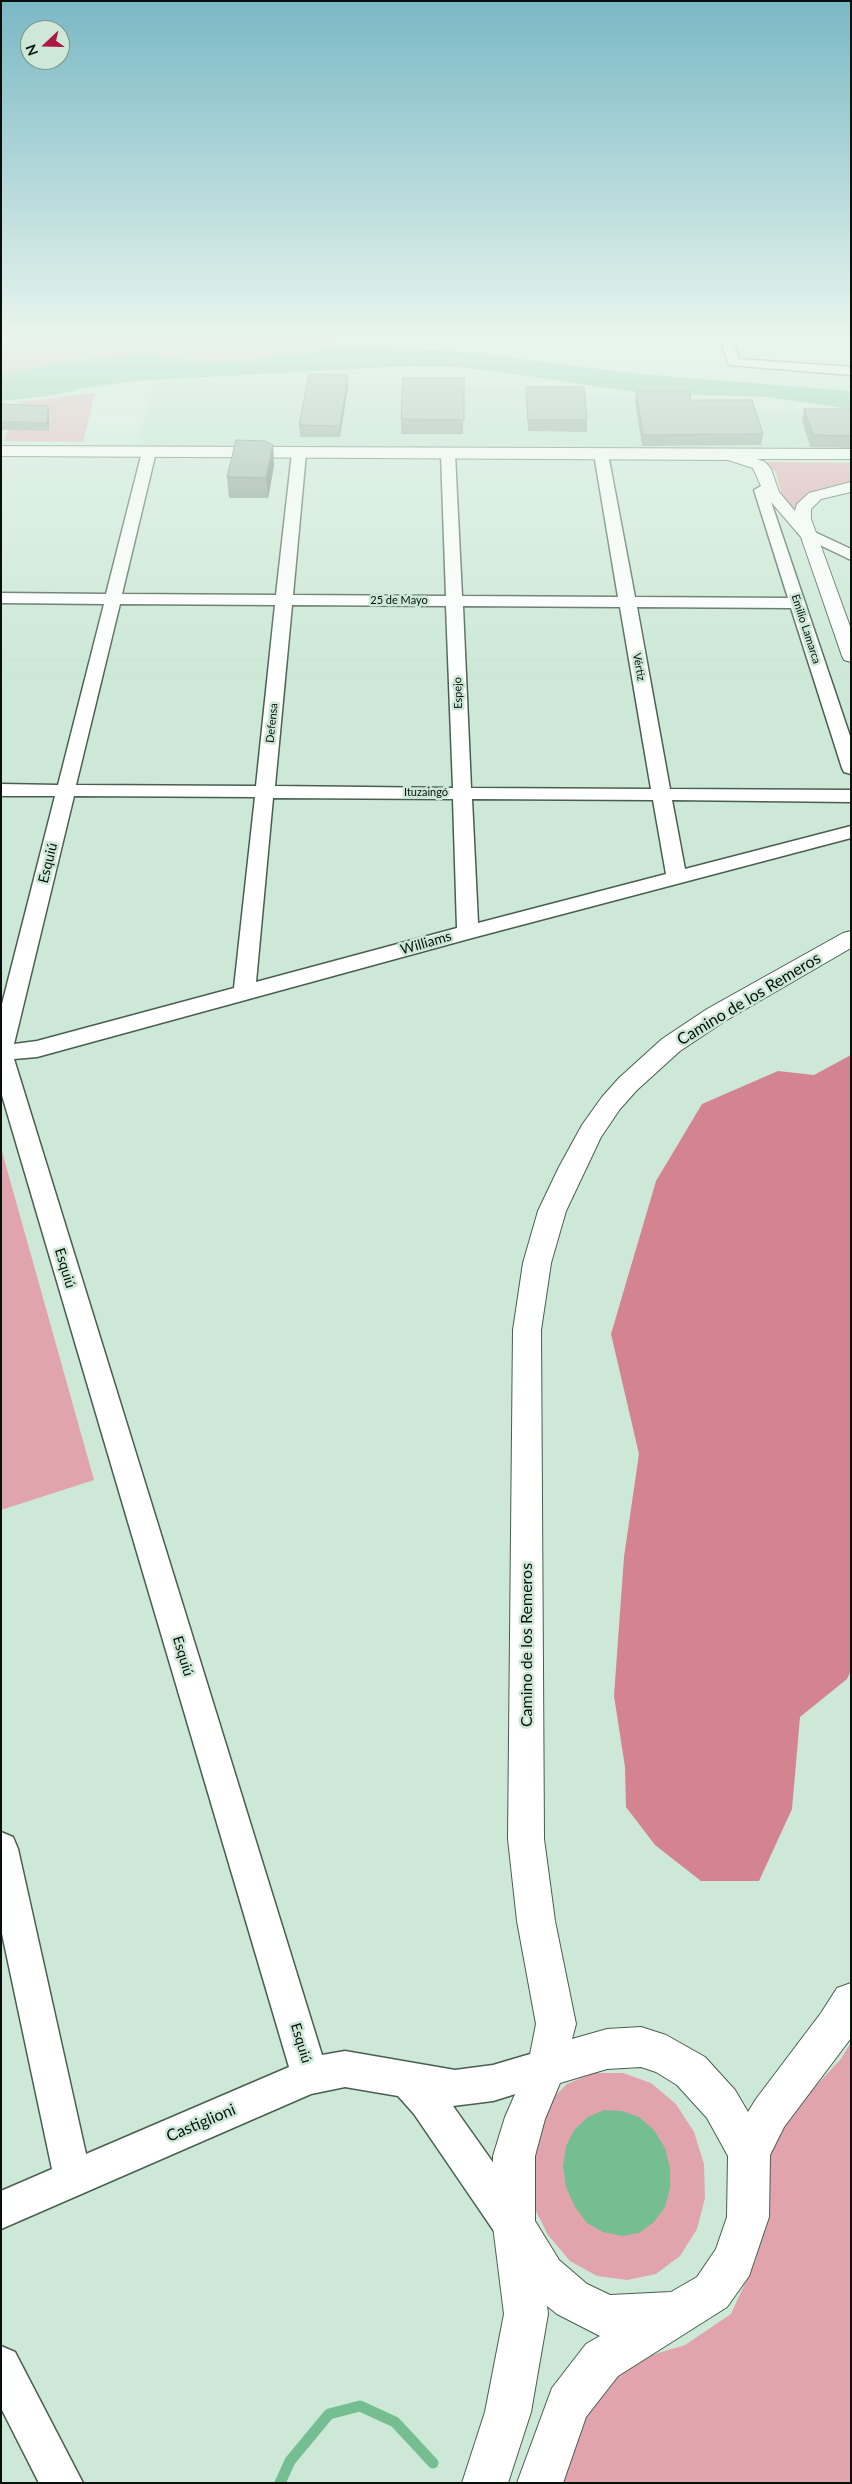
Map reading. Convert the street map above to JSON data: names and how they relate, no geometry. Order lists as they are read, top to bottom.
{
  "streets": {
    "main road": ["Camino de los Remeros"],
    "street": [
      "25 de Mayo",
      "Emilio Lamarca",
      "Vértiz",
      "Espejo",
      "Defensa",
      "Ituzaingó",
      "Esquiú",
      "Williams",
      "Castiglioni"
    ]
  },
  "crossings": [
    ["25 de Mayo", "Emilio Lamarca"],
    ["25 de Mayo", "Vértiz"],
    ["25 de Mayo", "Espejo"],
    ["25 de Mayo", "Defensa"],
    ["25 de Mayo", "Esquiú"],
    ["Vértiz", "Ituzaingó"],
    ["Vértiz", "Williams"],
    ["Espejo", "Ituzaingó"],
    ["Espejo", "Williams"],
    ["Defensa", "Ituzaingó"],
    ["Defensa", "Williams"],
    ["Ituzaingó", "Esquiú"],
    ["Esquiú", "Williams"],
    ["Esquiú", "Castiglioni"],
    ["Camino de los Remeros", "Castiglioni"]
  ],
  "north": "left"
}
